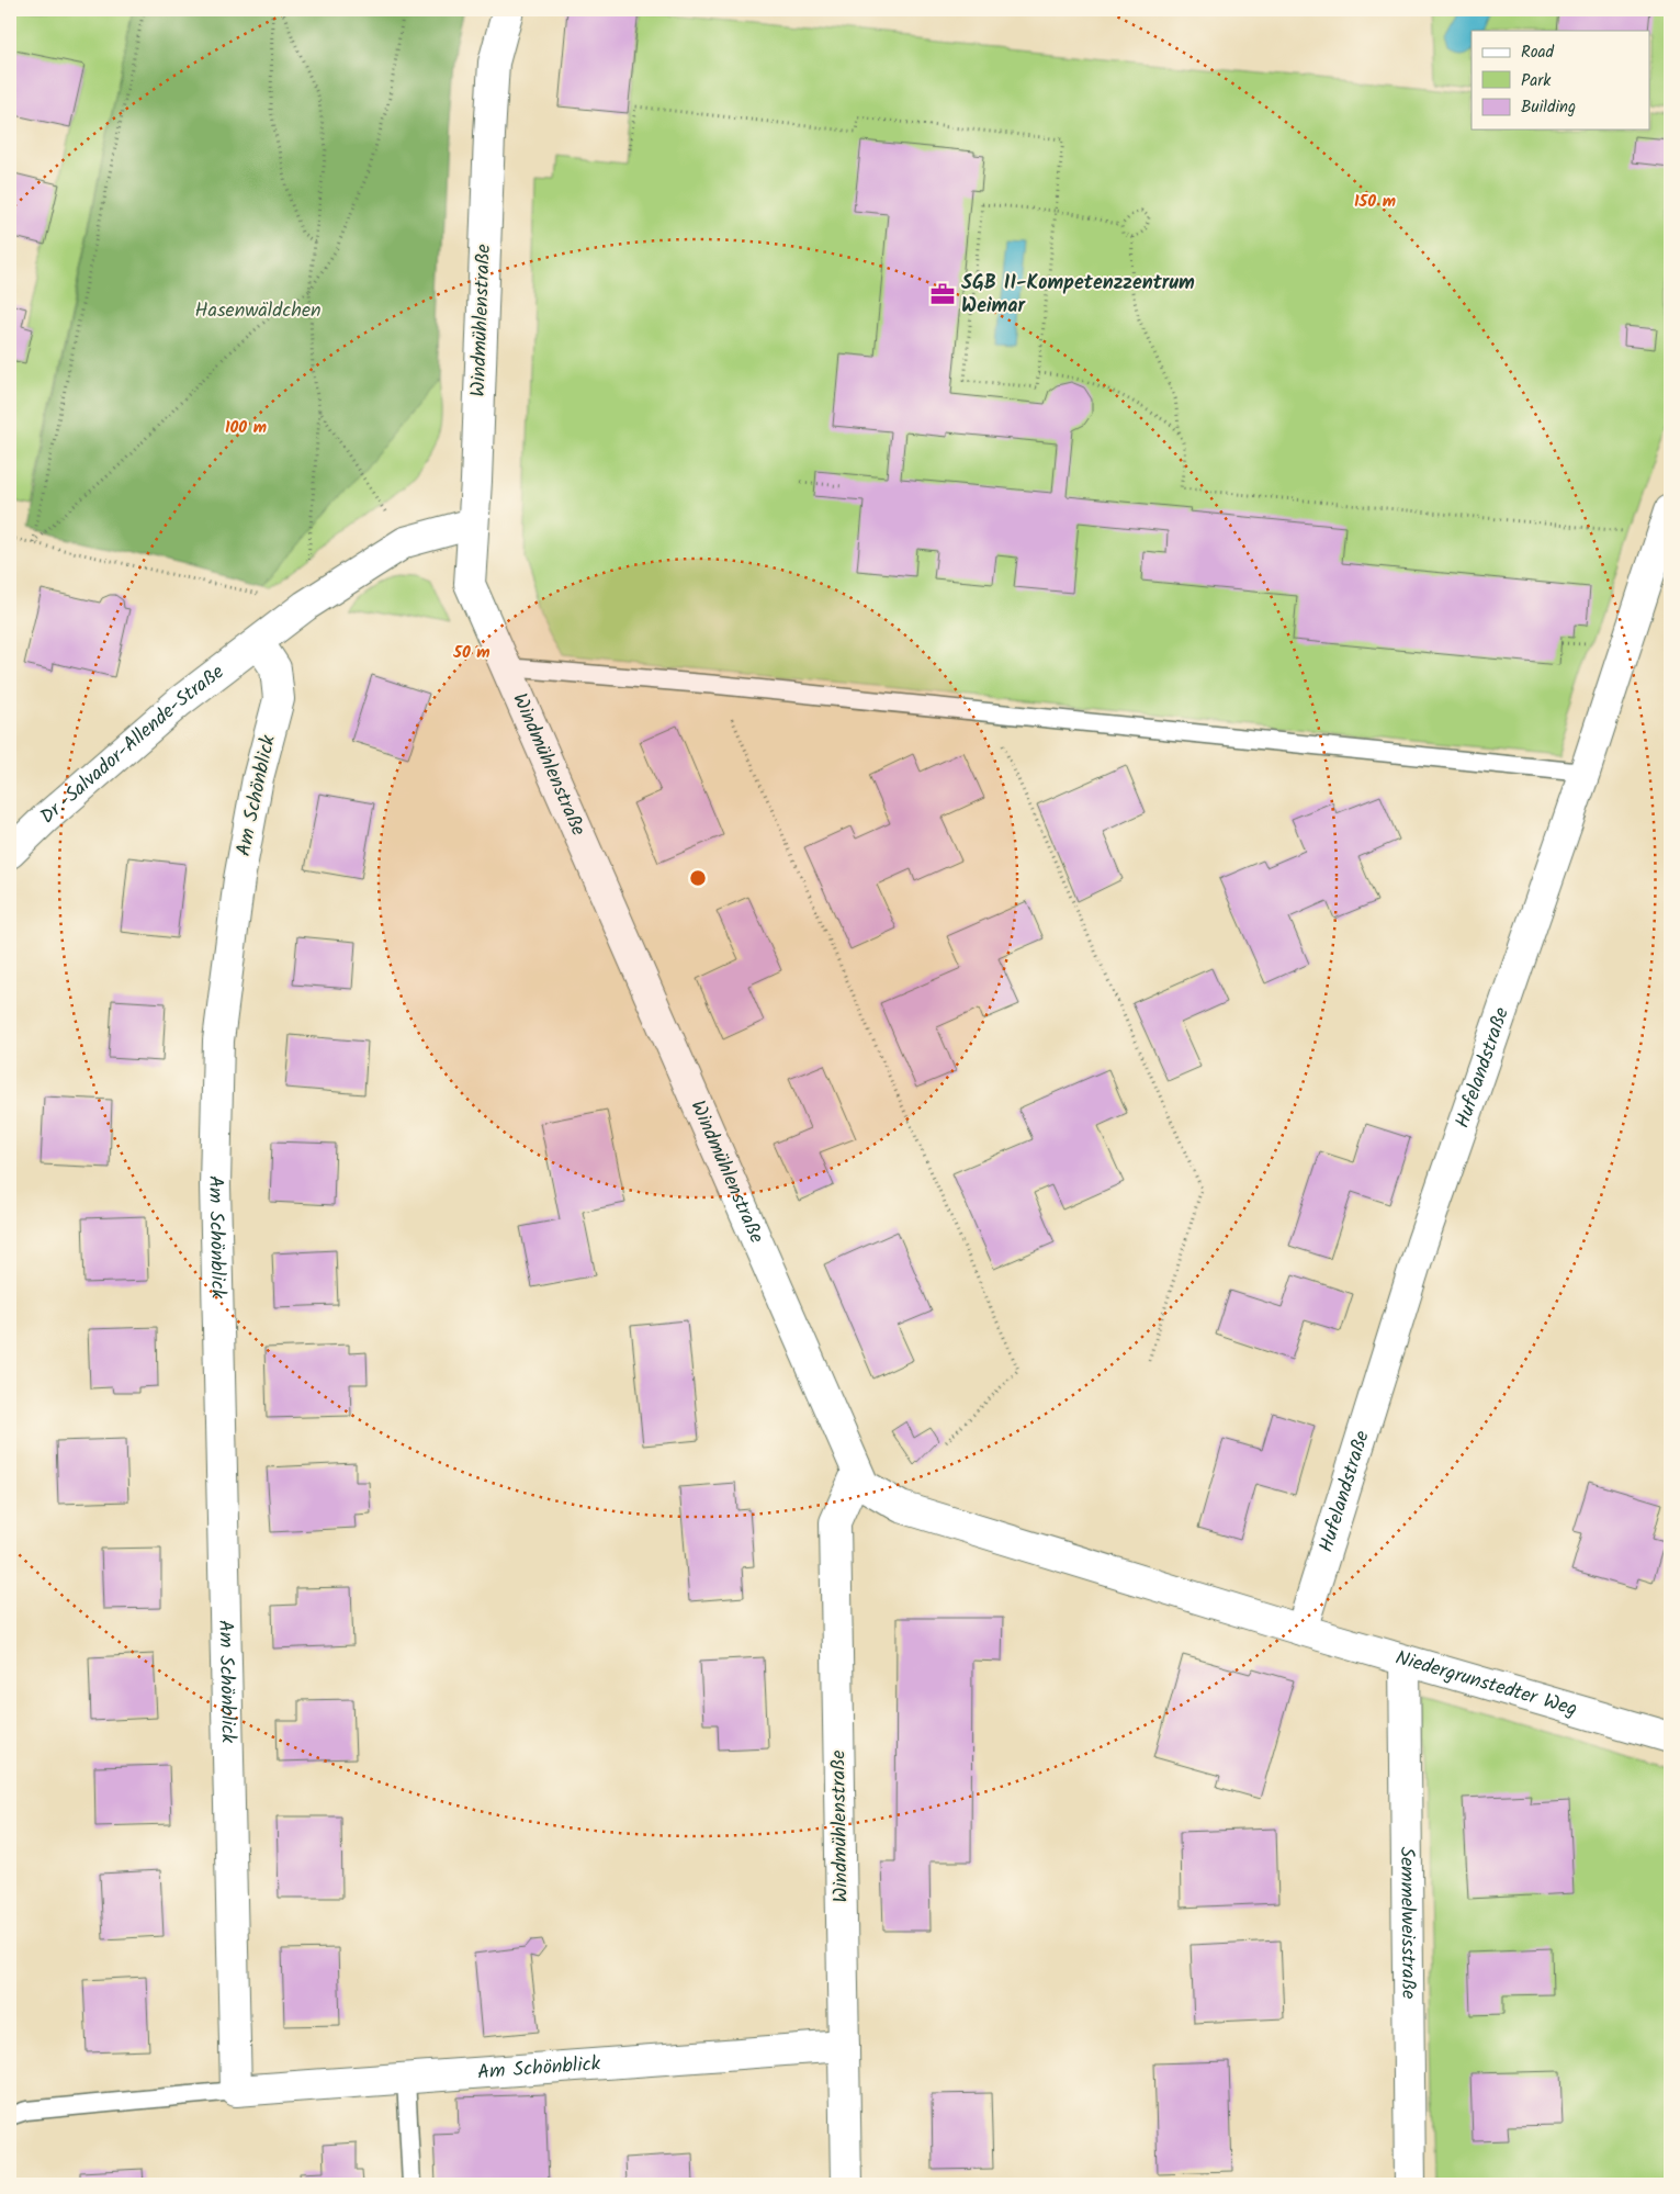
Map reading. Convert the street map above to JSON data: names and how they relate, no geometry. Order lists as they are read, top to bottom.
{
  "streets": {
    "street": [
      "Windmühlenstraße",
      "Dr.-Salvador-Allende-Straße",
      "Am Schönblick",
      "Hufelandstraße",
      "Niedergrunstedter Weg",
      "Semmelweisstraße"
    ]
  },
  "crossings": [
    ["Windmühlenstraße", "Am Schönblick"],
    ["Windmühlenstraße", "Hufelandstraße"],
    ["Windmühlenstraße", "Niedergrunstedter Weg"],
    ["Dr.-Salvador-Allende-Straße", "Am Schönblick"],
    ["Hufelandstraße", "Niedergrunstedter Weg"],
    ["Niedergrunstedter Weg", "Semmelweisstraße"]
  ],
  "parks": ["Hasenwäldchen"],
  "places": {
    "office": ["SGB II-Kompetenzzentrum Weimar"]
  },
  "legend": ["Road", "Park", "Building"],
  "rings": ["150 m", "100 m", "50 m"]
}
